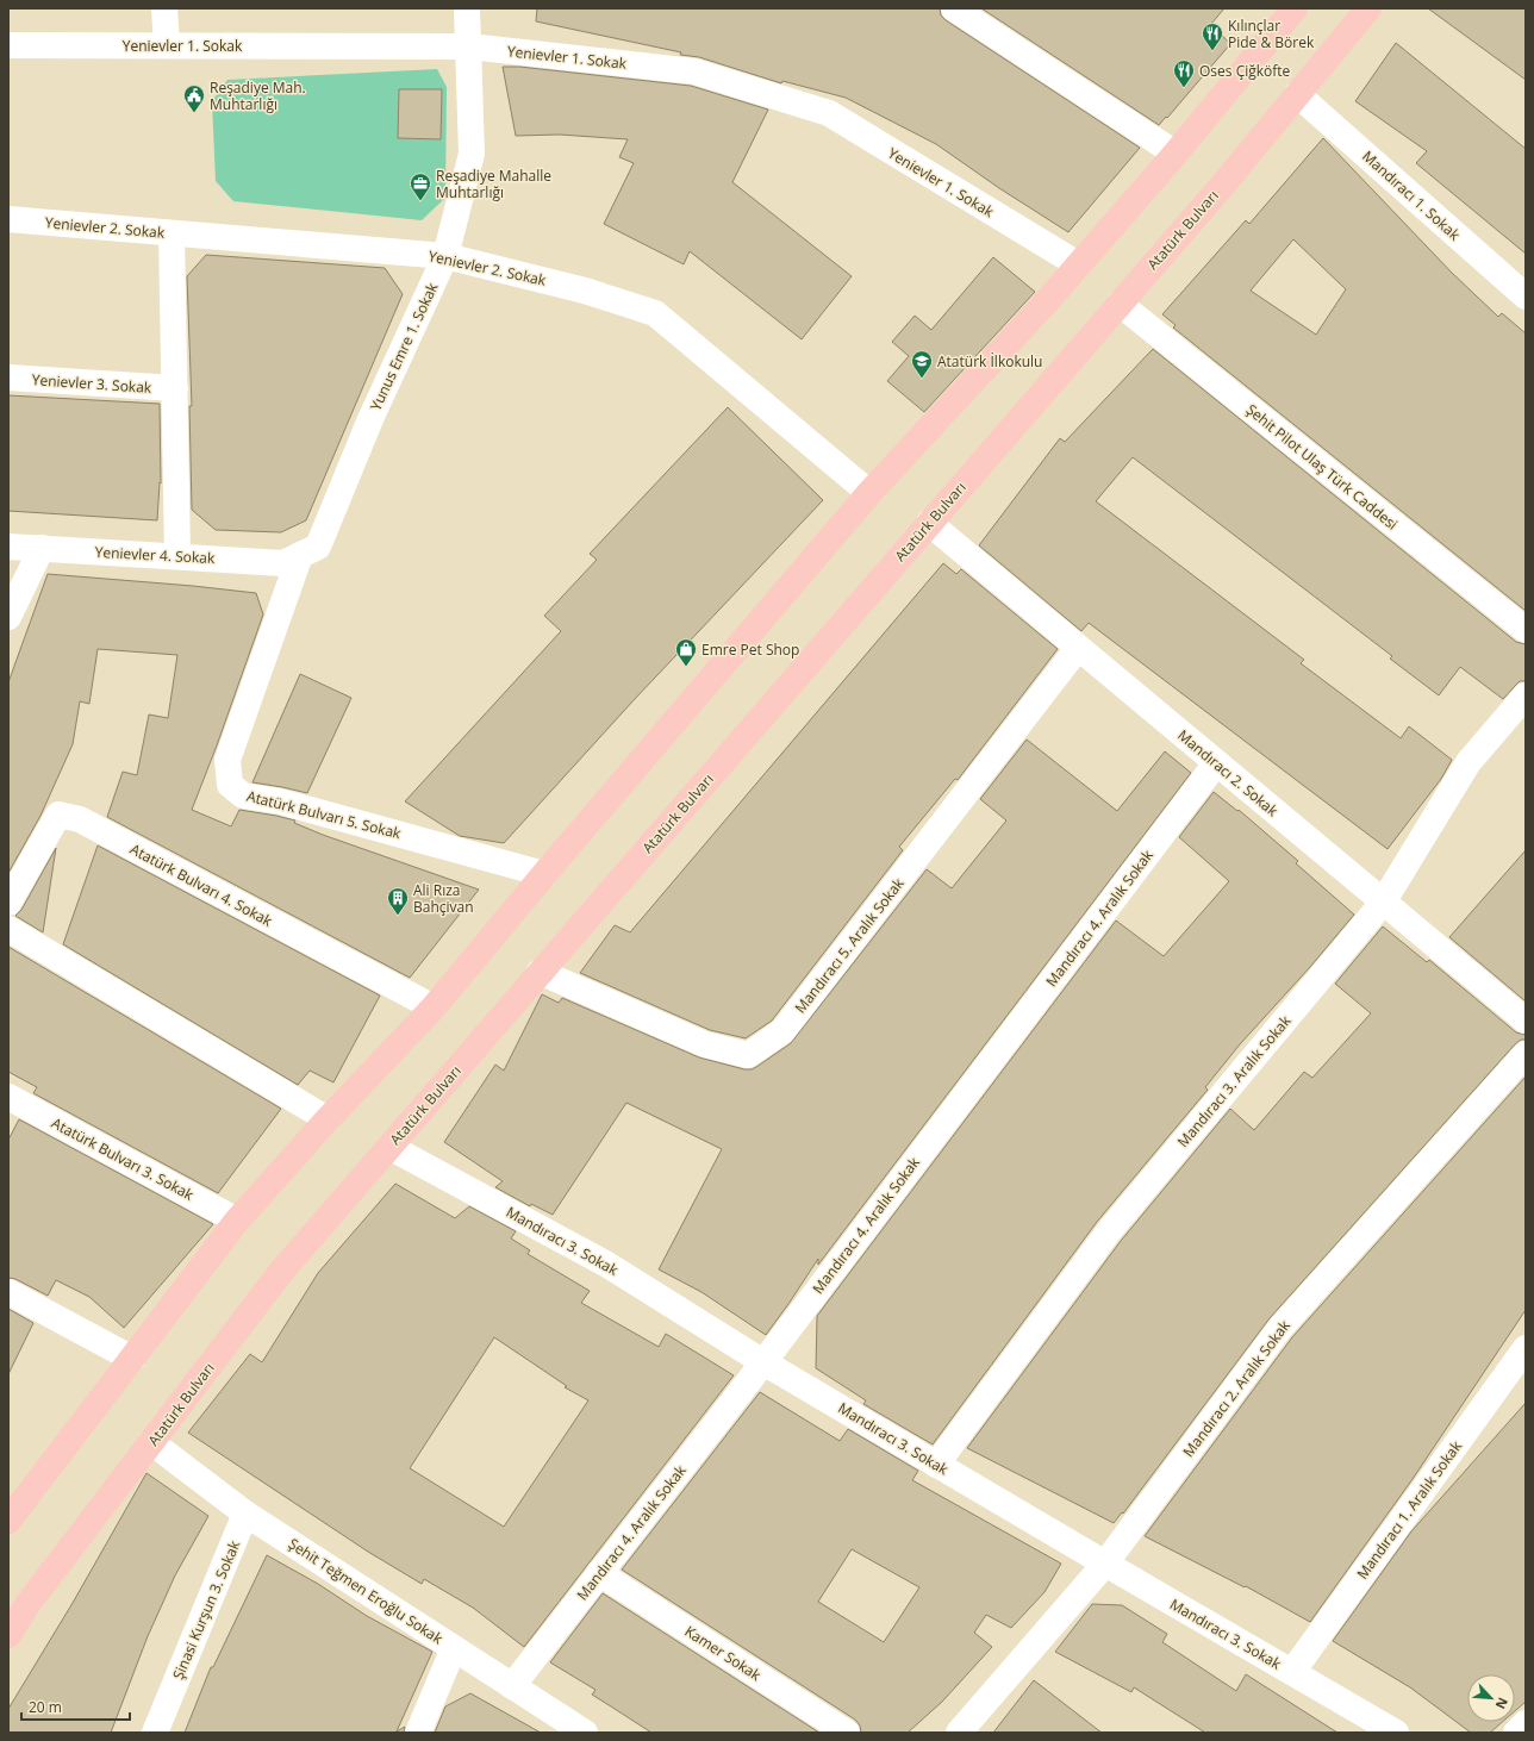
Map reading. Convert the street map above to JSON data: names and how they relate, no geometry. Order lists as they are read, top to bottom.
{
  "streets": {
    "main road": ["Atatürk Bulvarı"],
    "street": [
      "Yenievler 1. Sokak",
      "Mandıracı 1. Sokak",
      "Yenievler 2. Sokak",
      "Yunus Emre 1. Sokak",
      "Yenievler 3. Sokak",
      "Şehit Pilot Ulaş Türk Caddesi",
      "Yenievler 4. Sokak",
      "Mandıracı 2. Sokak",
      "Atatürk Bulvarı 5. Sokak",
      "Atatürk Bulvarı 4. Sokak",
      "Mandıracı 4. Aralık Sokak",
      "Mandıracı 5. Aralık Sokak",
      "Mandıracı 3. Aralık Sokak",
      "Atatürk Bulvarı 3. Sokak",
      "Mandıracı 3. Sokak",
      "Mandıracı 2. Aralık Sokak",
      "Mandıracı 1. Aralık Sokak",
      "Şehit Teğmen Eroğlu Sokak",
      "Şinasi Kurşun 3. Sokak",
      "Kamer Sokak"
    ]
  },
  "crossings": [
    ["Yenievler 1. Sokak", "Yunus Emre 1. Sokak"],
    ["Mandıracı 1. Sokak", "Atatürk Bulvarı"],
    ["Yenievler 2. Sokak", "Yunus Emre 1. Sokak"],
    ["Atatürk Bulvarı", "Şehit Pilot Ulaş Türk Caddesi"],
    ["Atatürk Bulvarı", "Mandıracı 2. Sokak"],
    ["Atatürk Bulvarı", "Mandıracı 5. Aralık Sokak"],
    ["Atatürk Bulvarı", "Mandıracı 3. Sokak"],
    ["Atatürk Bulvarı", "Şehit Teğmen Eroğlu Sokak"],
    ["Yunus Emre 1. Sokak", "Yenievler 4. Sokak"],
    ["Yunus Emre 1. Sokak", "Atatürk Bulvarı 5. Sokak"],
    ["Yenievler 4. Sokak", "Atatürk Bulvarı 5. Sokak"],
    ["Mandıracı 2. Sokak", "Mandıracı 4. Aralık Sokak"],
    ["Mandıracı 2. Sokak", "Mandıracı 5. Aralık Sokak"],
    ["Mandıracı 2. Sokak", "Mandıracı 3. Aralık Sokak"],
    ["Mandıracı 4. Aralık Sokak", "Mandıracı 3. Sokak"],
    ["Mandıracı 4. Aralık Sokak", "Şehit Teğmen Eroğlu Sokak"],
    ["Mandıracı 4. Aralık Sokak", "Kamer Sokak"],
    ["Mandıracı 3. Aralık Sokak", "Mandıracı 3. Sokak"],
    ["Mandıracı 3. Sokak", "Mandıracı 2. Aralık Sokak"],
    ["Mandıracı 3. Sokak", "Mandıracı 1. Aralık Sokak"],
    ["Şehit Teğmen Eroğlu Sokak", "Şinasi Kurşun 3. Sokak"]
  ],
  "places": {
    "restaurant": ["Kılınçlar Pide & Börek", "Oses Çiğköfte"],
    "public building": ["Reşadiye Mah. Muhtarlığı"],
    "office": ["Reşadiye Mahalle Muhtarlığı"],
    "school or university": ["Atatürk İlkokulu"],
    "shop": ["Emre Pet Shop"],
    "building": ["Ali Rıza Bahçivan"]
  },
  "scale_bar": "20 m",
  "north": "bottom right"
}
